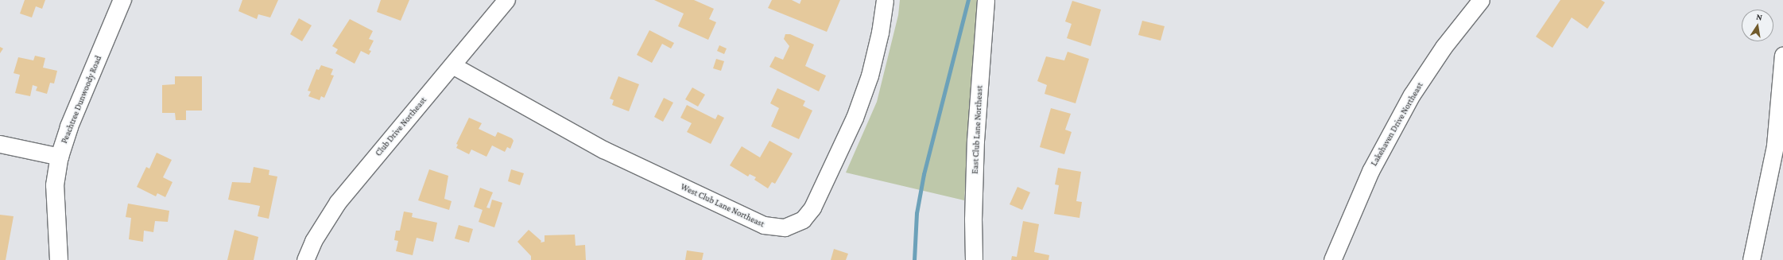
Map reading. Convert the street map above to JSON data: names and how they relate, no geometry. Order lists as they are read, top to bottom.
{
  "streets": {
    "main road": ["Peachtree Dunwoody Road"],
    "street": [
      "Lakehaven Drive Northeast",
      "Club Drive Northeast",
      "East Club Lane Northeast",
      "West Club Lane Northeast"
    ]
  },
  "crossings": [
    ["Club Drive Northeast", "West Club Lane Northeast"]
  ],
  "north": "top"
}
